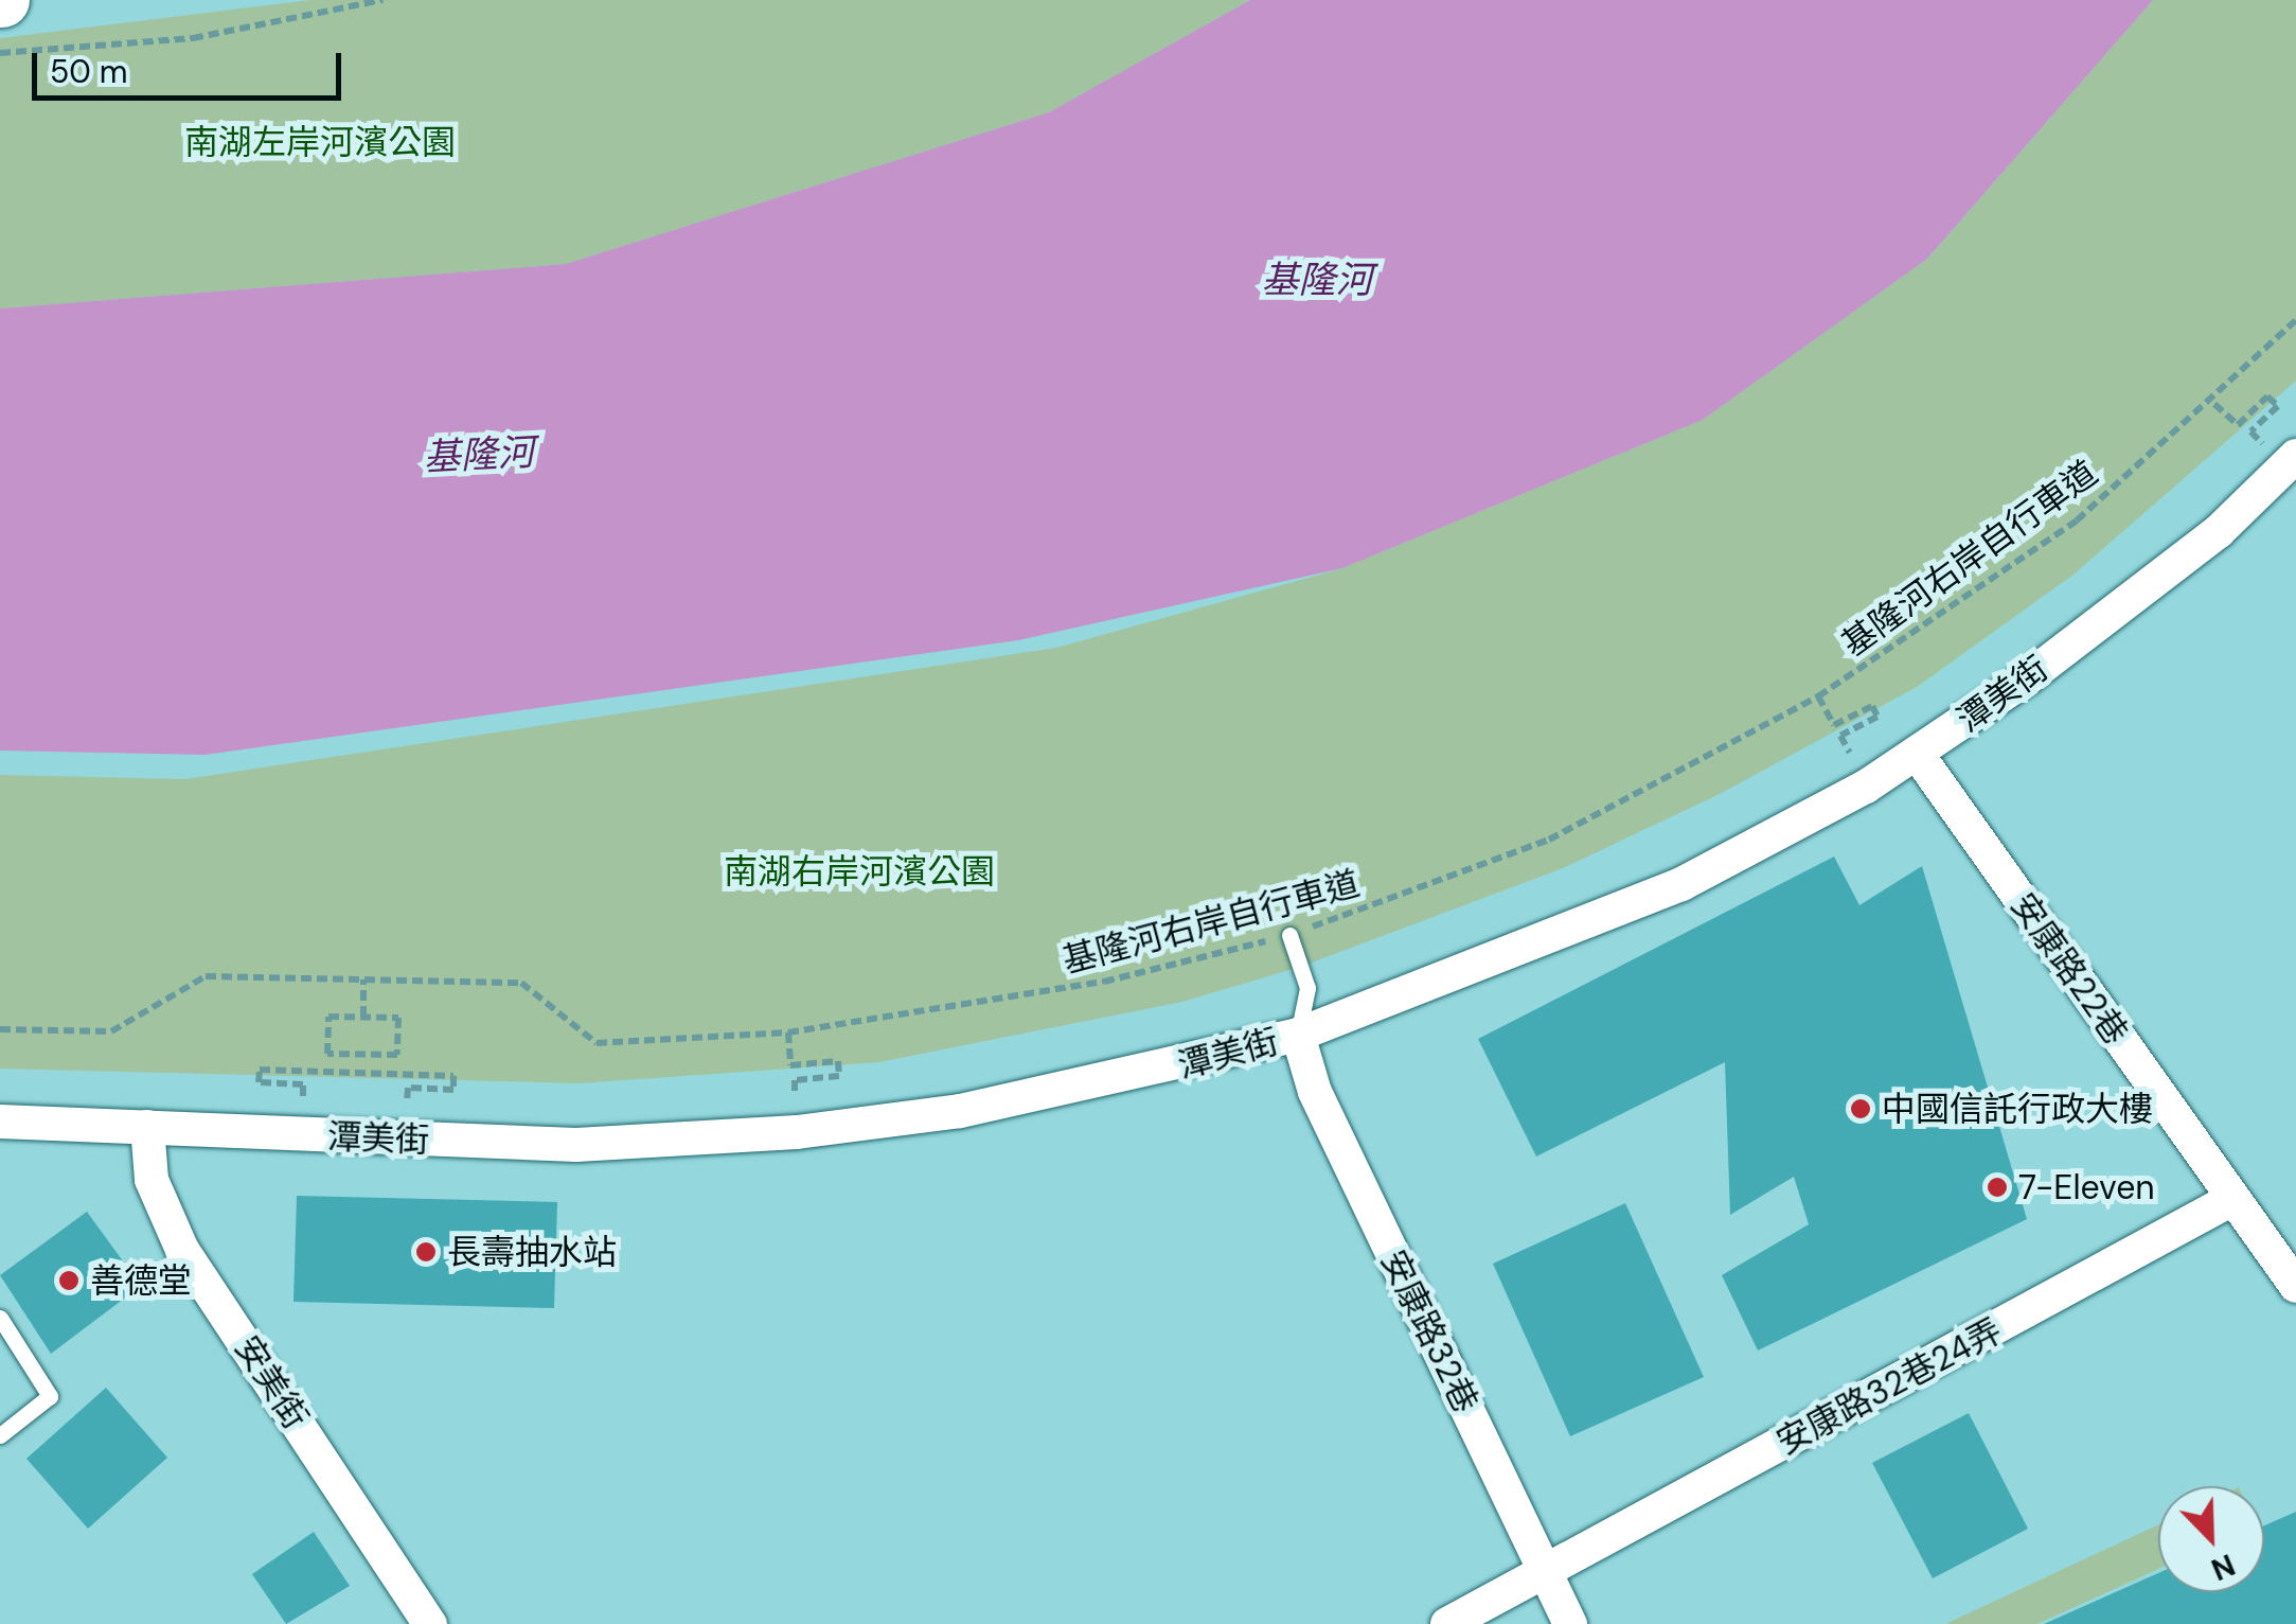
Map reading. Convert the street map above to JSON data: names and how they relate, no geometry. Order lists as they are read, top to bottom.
{
  "streets": {
    "street": [
      "潭美街",
      "安康路22巷",
      "安康路32巷",
      "安美街",
      "安康路32巷24弄"
    ],
    "path": ["基隆河右岸自行車道"]
  },
  "crossings": [
    ["潭美街", "安康路22巷"],
    ["潭美街", "安康路32巷"],
    ["潭美街", "安美街"],
    ["安康路22巷", "安康路32巷24弄"],
    ["安康路32巷", "安康路32巷24弄"]
  ],
  "water": ["基隆河"],
  "parks": ["南湖左岸河濱公園", "南湖右岸河濱公園"],
  "places": [
    "中國信託行政大樓",
    "7-Eleven",
    "長壽抽水站",
    "善德堂"
  ],
  "scale_bar": "50 m",
  "north": "bottom right"
}
